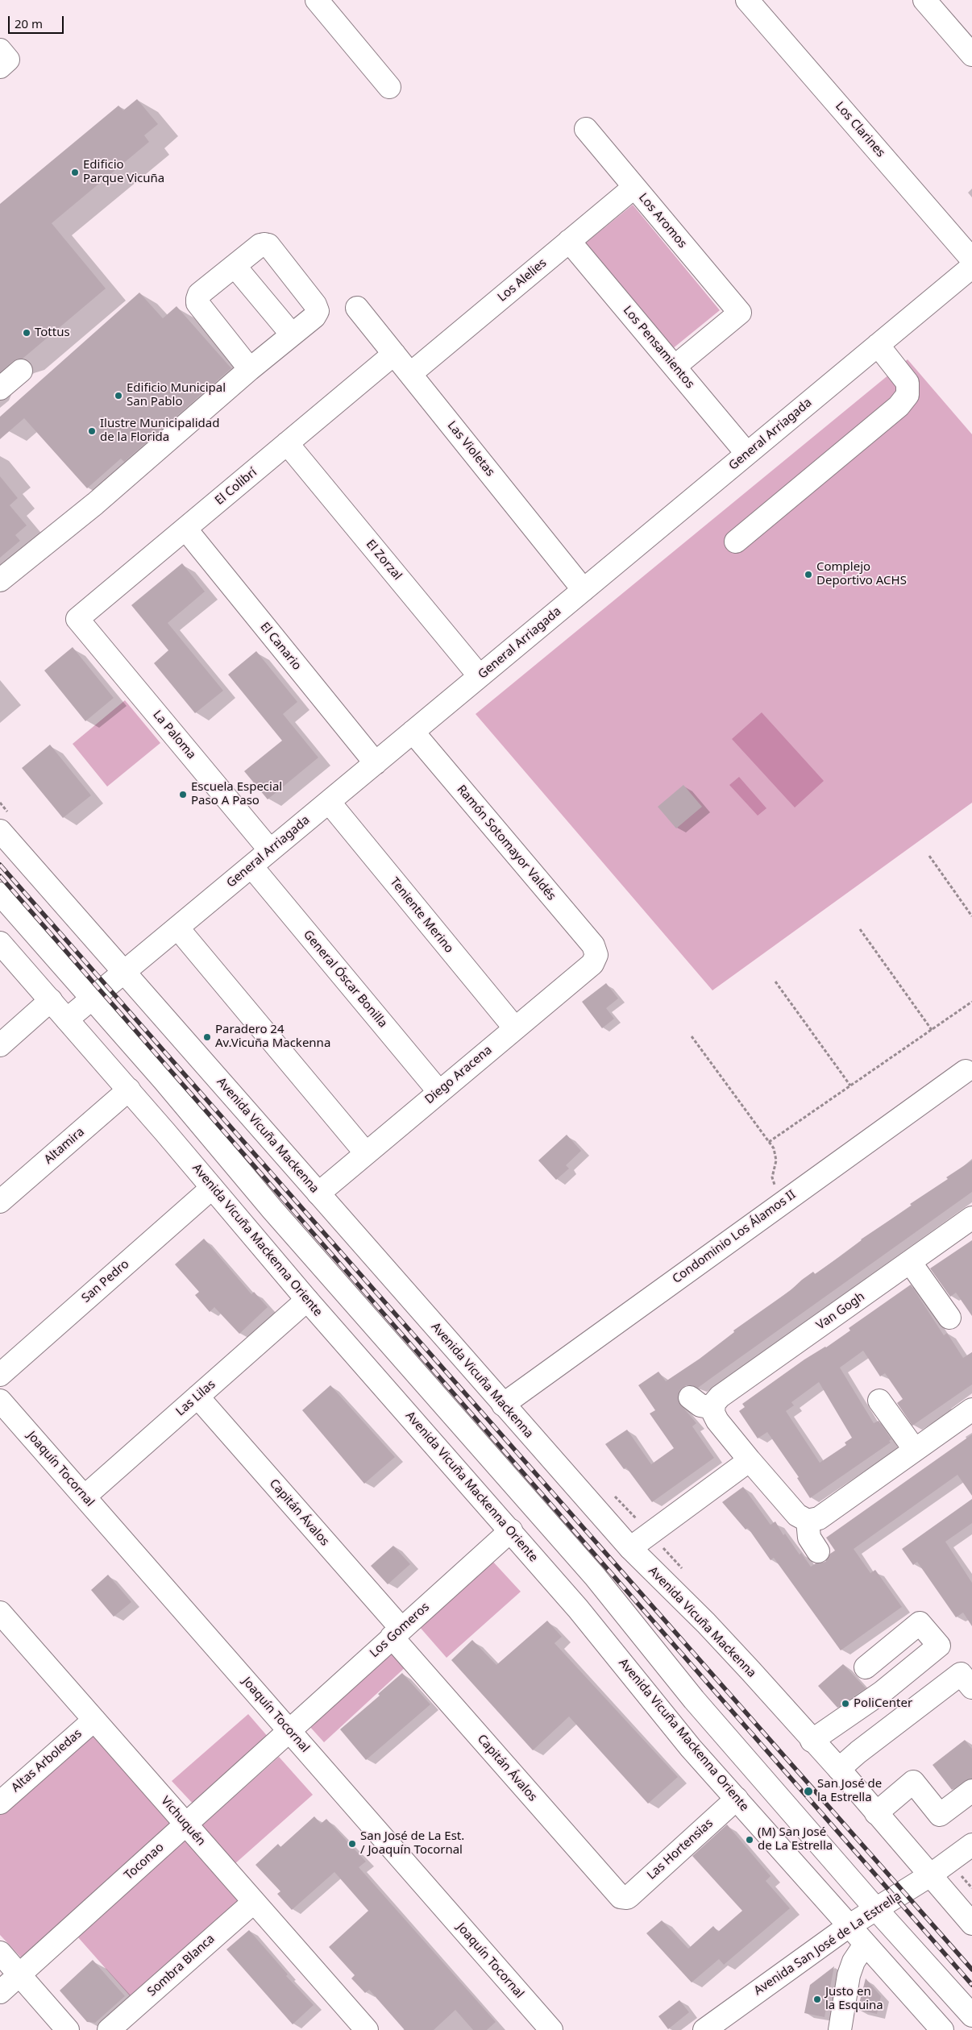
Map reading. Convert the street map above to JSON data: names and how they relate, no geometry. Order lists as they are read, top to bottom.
{
  "streets": {
    "street": [
      "Los Clarines",
      "Los Aromos",
      "Los Alelies",
      "Los Pensamientos",
      "General Arriagada",
      "Las Violetas",
      "El Colibrí",
      "El Zorzal",
      "El Canario",
      "La Paloma",
      "Ramón Sotomayor Valdés",
      "Teniente Merino",
      "General Óscar Bonilla",
      "Diego Aracena",
      "Avenida Vicuña Mackenna",
      "Altamira",
      "Condominio Los Álamos II",
      "Avenida Vicuña Mackenna Oriente",
      "San Pedro",
      "Van Gogh",
      "Las Lilas",
      "Joaquín Tocornal",
      "Capitán Ávalos",
      "Los Gomeros",
      "Altas Arboledas",
      "Vichuquén",
      "Las Hortensias",
      "Toconao",
      "Avenida San José de La Estrella",
      "Sombra Blanca"
    ]
  },
  "crossings": [
    ["Los Aromos", "Los Alelies"],
    ["Los Aromos", "Los Pensamientos"],
    ["Los Alelies", "Los Pensamientos"],
    ["Los Alelies", "Las Violetas"],
    ["Los Pensamientos", "General Arriagada"],
    ["General Arriagada", "Las Violetas"],
    ["General Arriagada", "El Zorzal"],
    ["General Arriagada", "El Canario"],
    ["General Arriagada", "La Paloma"],
    ["General Arriagada", "Ramón Sotomayor Valdés"],
    ["General Arriagada", "Teniente Merino"],
    ["General Arriagada", "General Óscar Bonilla"],
    ["General Arriagada", "Avenida Vicuña Mackenna"],
    ["General Arriagada", "Avenida Vicuña Mackenna Oriente"],
    ["Las Violetas", "El Colibrí"],
    ["El Colibrí", "El Zorzal"],
    ["El Colibrí", "El Canario"],
    ["El Colibrí", "La Paloma"],
    ["Ramón Sotomayor Valdés", "Diego Aracena"],
    ["Teniente Merino", "Diego Aracena"],
    ["General Óscar Bonilla", "Diego Aracena"],
    ["Diego Aracena", "Avenida Vicuña Mackenna"],
    ["Avenida Vicuña Mackenna", "Condominio Los Álamos II"],
    ["Avenida Vicuña Mackenna", "Avenida San José de La Estrella"],
    ["Altamira", "Avenida Vicuña Mackenna Oriente"],
    ["Avenida Vicuña Mackenna Oriente", "San Pedro"],
    ["Avenida Vicuña Mackenna Oriente", "Las Lilas"],
    ["Avenida Vicuña Mackenna Oriente", "Los Gomeros"],
    ["Avenida Vicuña Mackenna Oriente", "Las Hortensias"],
    ["Avenida Vicuña Mackenna Oriente", "Avenida San José de La Estrella"],
    ["Las Lilas", "Joaquín Tocornal"],
    ["Las Lilas", "Capitán Ávalos"],
    ["Joaquín Tocornal", "Los Gomeros"],
    ["Joaquín Tocornal", "Toconao"],
    ["Capitán Ávalos", "Los Gomeros"],
    ["Capitán Ávalos", "Las Hortensias"],
    ["Los Gomeros", "Toconao"],
    ["Altas Arboledas", "Vichuquén"],
    ["Vichuquén", "Toconao"],
    ["Vichuquén", "Sombra Blanca"]
  ],
  "places": [
    "Edificio Parque Vicuña",
    "Tottus",
    "Edificio Municipal San Pablo",
    "Ilustre Municipalidad de la Florida",
    "Complejo Deportivo ACHS",
    "Escuela Especial Paso A Paso",
    "Paradero 24 Av.Vicuña Mackenna",
    "PoliCenter",
    "San José de la Estrella",
    "(M) San José de La Estrella",
    "San José de La Est. / Joaquín Tocornal",
    "Justo en la Esquina"
  ],
  "scale_bar": "20 m"
}
